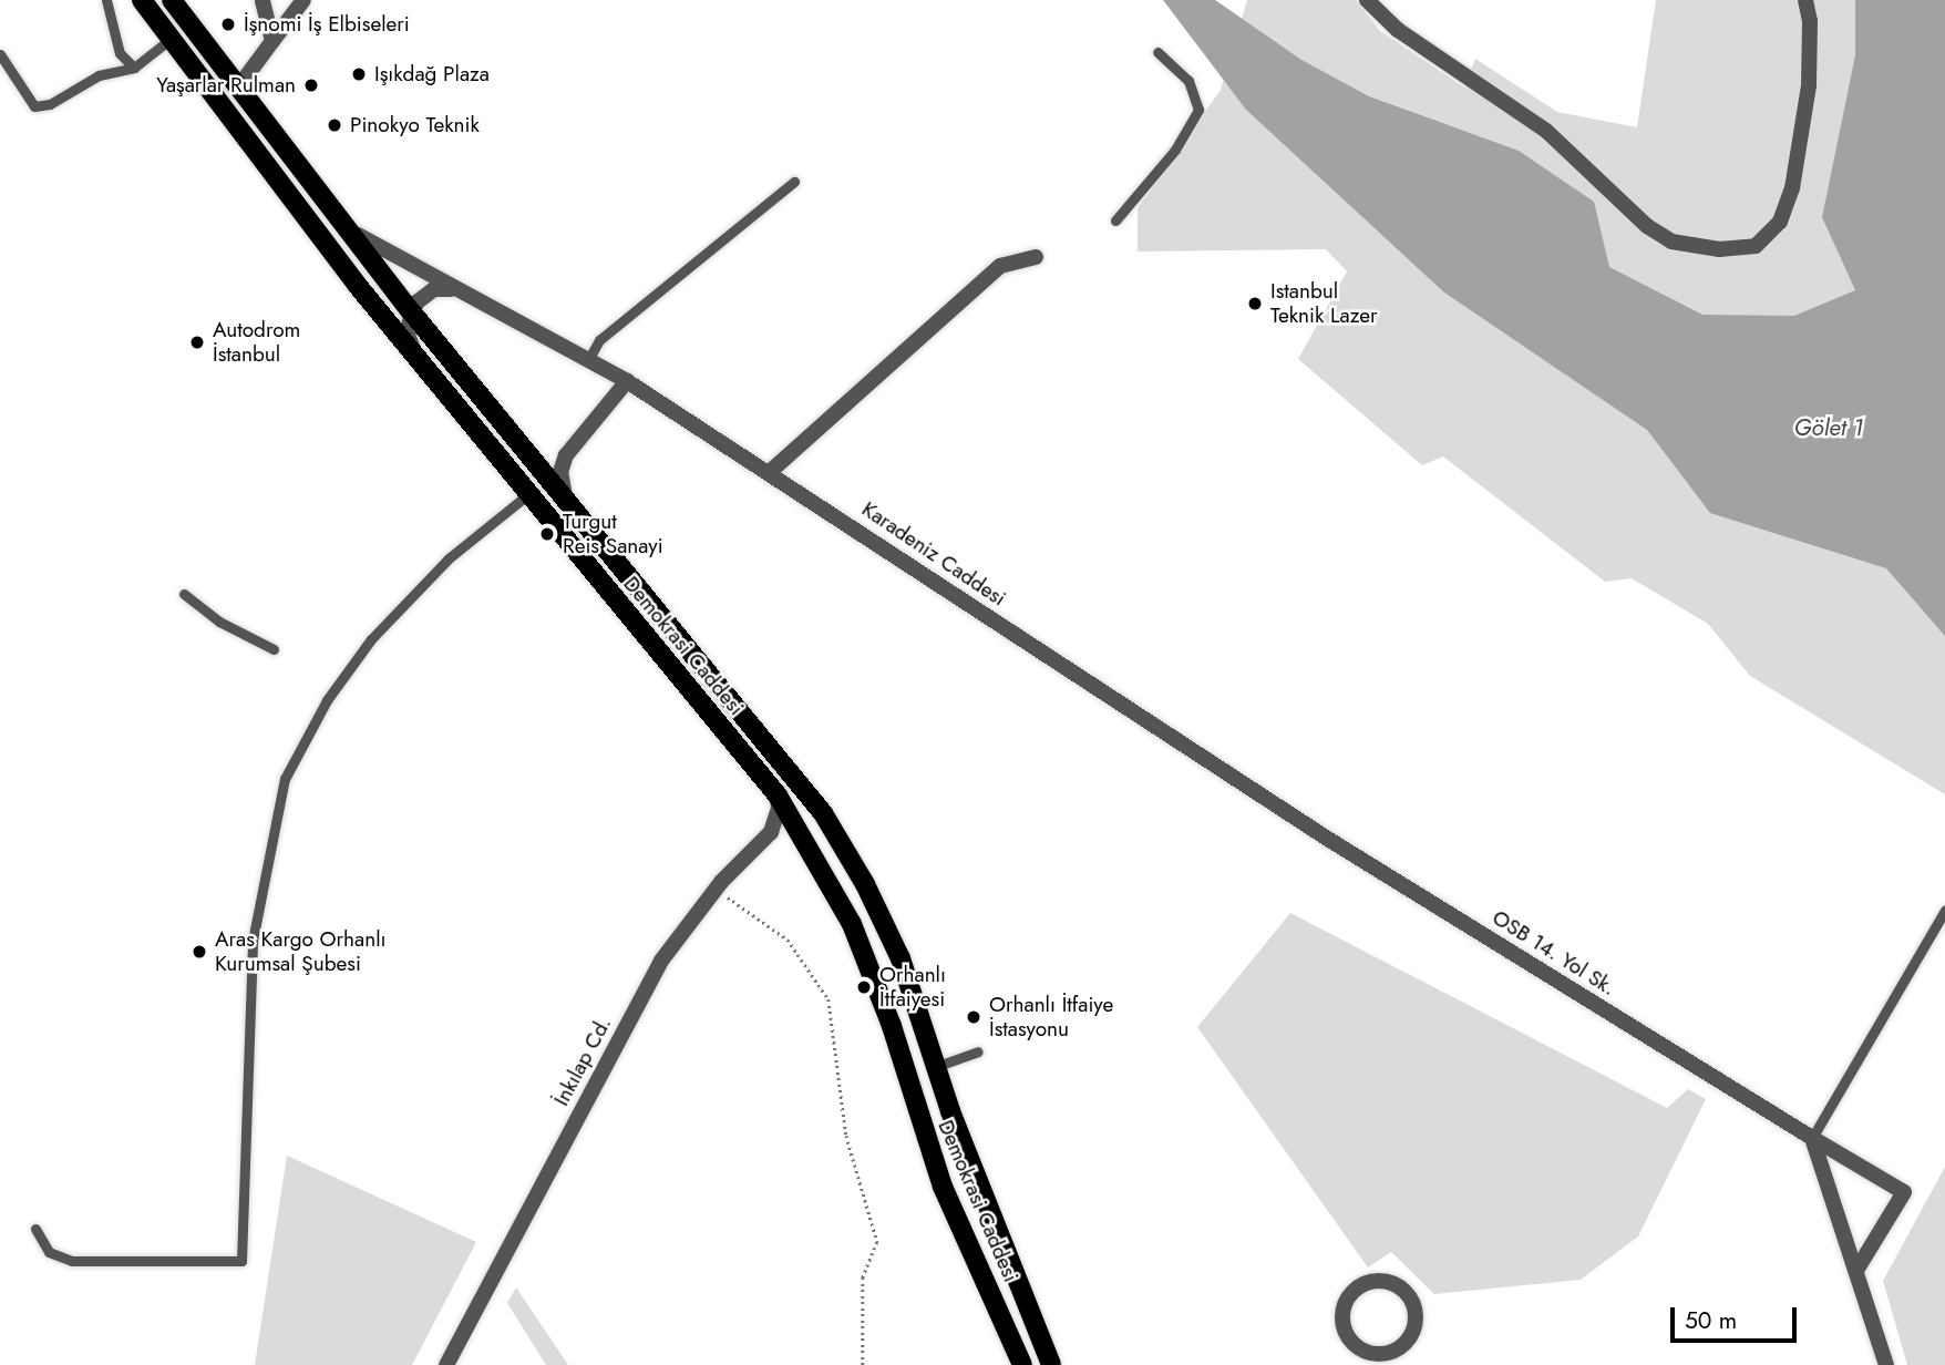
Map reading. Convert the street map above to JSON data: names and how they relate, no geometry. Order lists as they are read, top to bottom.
{
  "streets": {
    "main road": ["Demokrasi Caddesi"],
    "street": ["Karadeniz Caddesi", "OSB 14. Yol Sk.", "İnkılap Cd."]
  },
  "crossings": [
    ["Karadeniz Caddesi", "Demokrasi Caddesi"],
    ["Karadeniz Caddesi", "OSB 14. Yol Sk."],
    ["Demokrasi Caddesi", "İnkılap Cd."]
  ],
  "water": ["Gölet 1"],
  "places": [
    "İşnomi İş Elbiseleri",
    "Işıkdağ Plaza",
    "Yaşarlar Rulman",
    "Pinokyo Teknik",
    "Istanbul Teknik Lazer",
    "Autodrom İstanbul",
    "Turgut Reis Sanayi",
    "Aras Kargo Orhanlı Kurumsal Şubesi",
    "Orhanlı İtfaiyesi",
    "Orhanlı İtfaiye İstasyonu"
  ],
  "scale_bar": "50 m"
}
